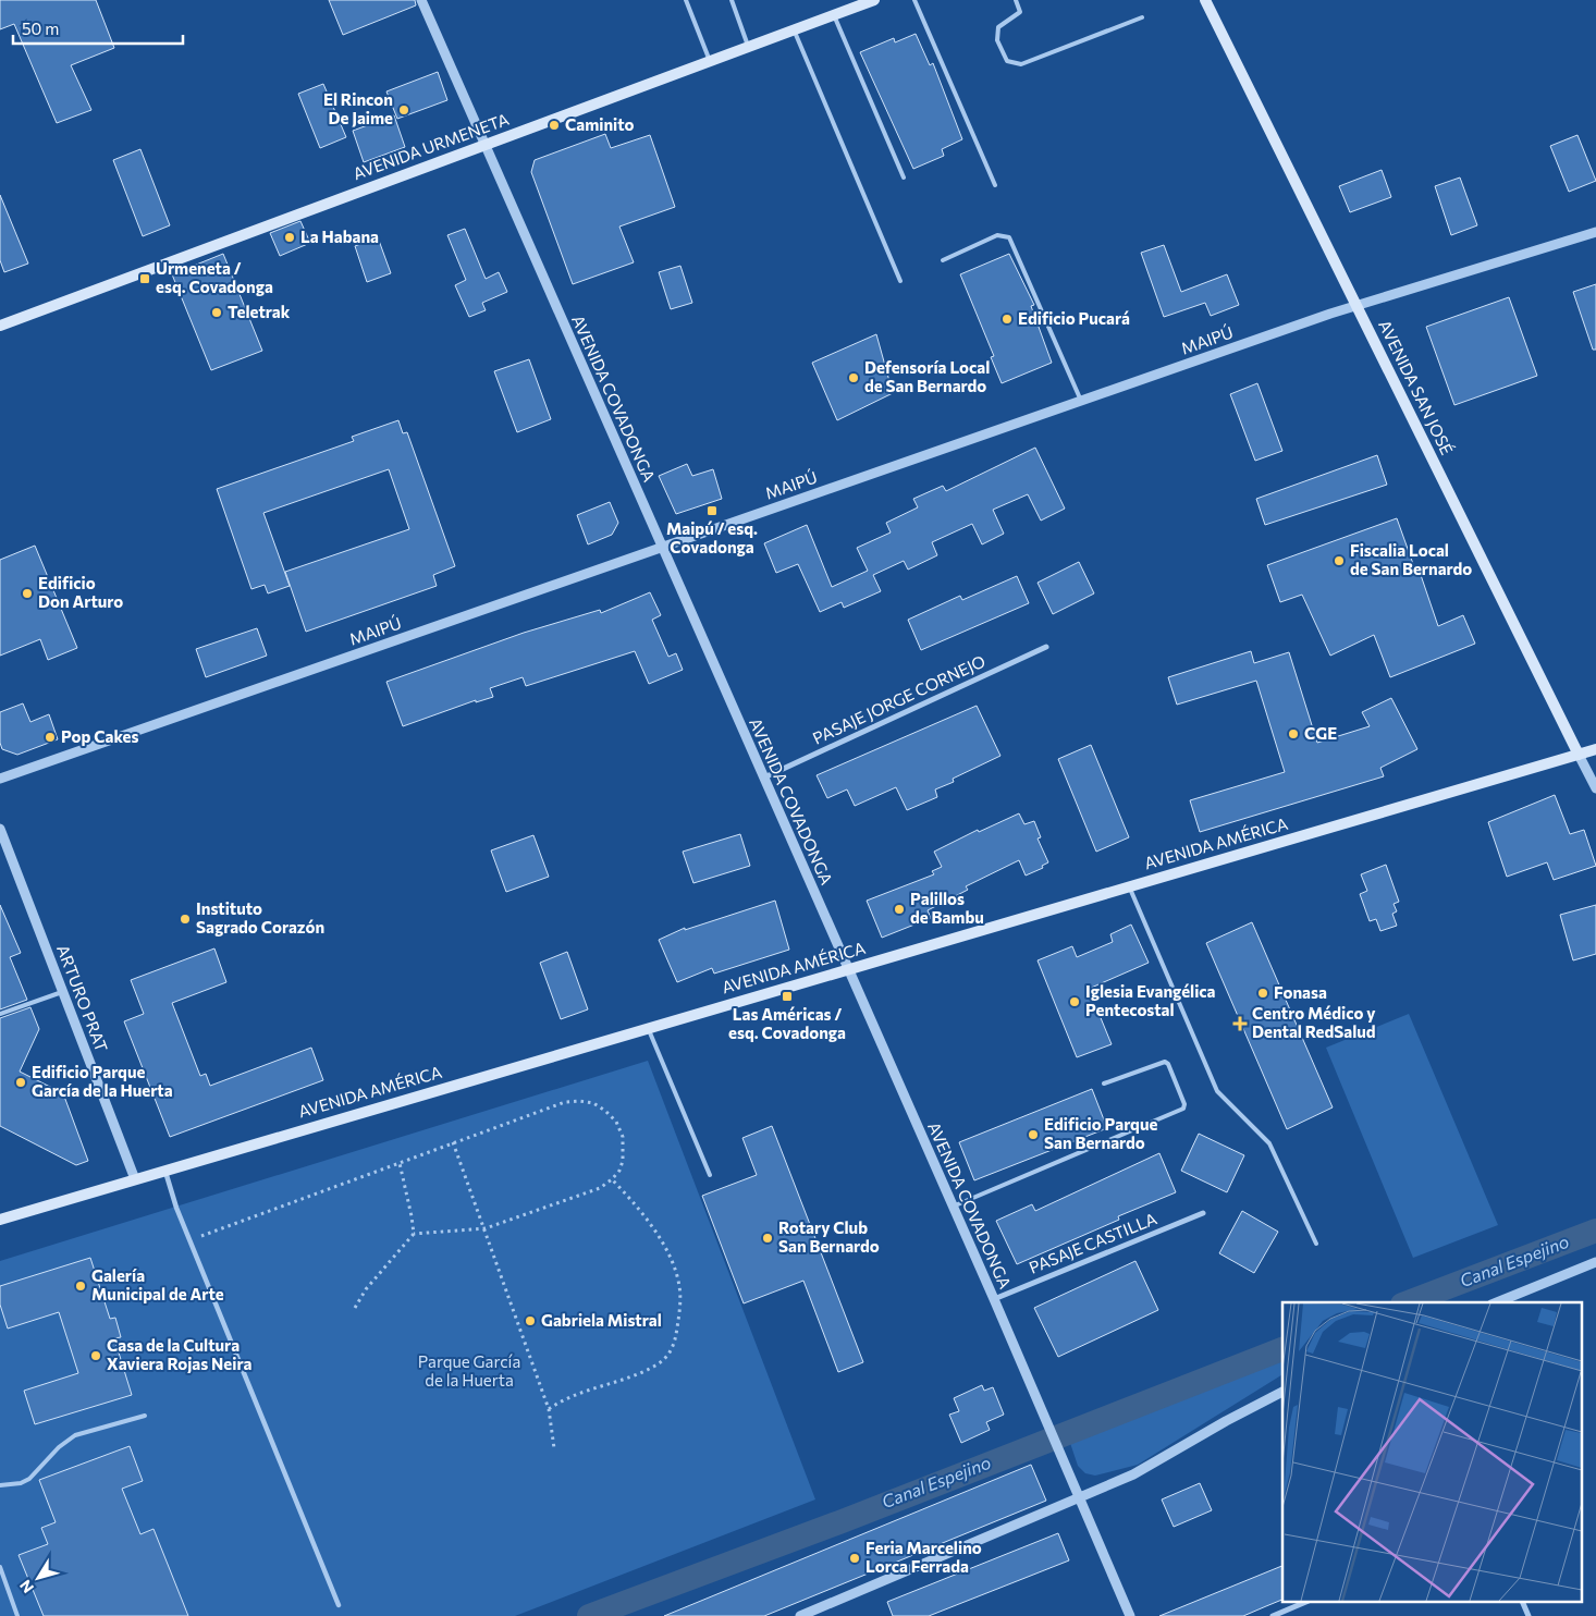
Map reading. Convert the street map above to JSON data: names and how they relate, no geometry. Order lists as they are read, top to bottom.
{
  "streets": {
    "main road": ["AVENIDA URMENETA", "AVENIDA SAN JOSÉ", "AVENIDA AMÉRICA"],
    "street": [
      "MAIPÚ",
      "AVENIDA COVADONGA",
      "PASAJE JORGE CORNEJO",
      "ARTURO PRAT",
      "PASAJE CASTILLA"
    ]
  },
  "crossings": [
    ["AVENIDA URMENETA", "AVENIDA COVADONGA"],
    ["MAIPÚ", "AVENIDA SAN JOSÉ"],
    ["MAIPÚ", "AVENIDA COVADONGA"],
    ["AVENIDA SAN JOSÉ", "AVENIDA AMÉRICA"],
    ["AVENIDA COVADONGA", "PASAJE JORGE CORNEJO"],
    ["AVENIDA COVADONGA", "AVENIDA AMÉRICA"],
    ["AVENIDA COVADONGA", "PASAJE CASTILLA"],
    ["AVENIDA AMÉRICA", "ARTURO PRAT"]
  ],
  "water": ["Canal Espejino"],
  "parks": ["Parque García de la Huerta"],
  "places": {
    "other": [
      "El Rincon De Jaime",
      "Caminito",
      "La Habana",
      "Teletrak",
      "Edificio Pucará",
      "Defensoría Local de San Bernardo",
      "Fiscalia Local de San Bernardo",
      "Edificio Don Arturo",
      "CGE",
      "Pop Cakes",
      "Palillos de Bambu",
      "Instituto Sagrado Corazón",
      "Fonasa",
      "Iglesia Evangélica Pentecostal",
      "Edificio Parque García de la Huerta",
      "Edificio Parque San Bernardo",
      "Rotary Club San Bernardo",
      "Galería Municipal de Arte",
      "Gabriela Mistral",
      "Casa de la Cultura Xaviera Rojas Neira",
      "Feria Marcelino Lorca Ferrada"
    ],
    "transit": ["Urmeneta / esq. Covadonga", "Maipú / esq. Covadonga", "Las Américas / esq. Covadonga"],
    "health": ["Centro Médico y Dental RedSalud"]
  },
  "scale_bar": "50 m",
  "north": "bottom left"
}
